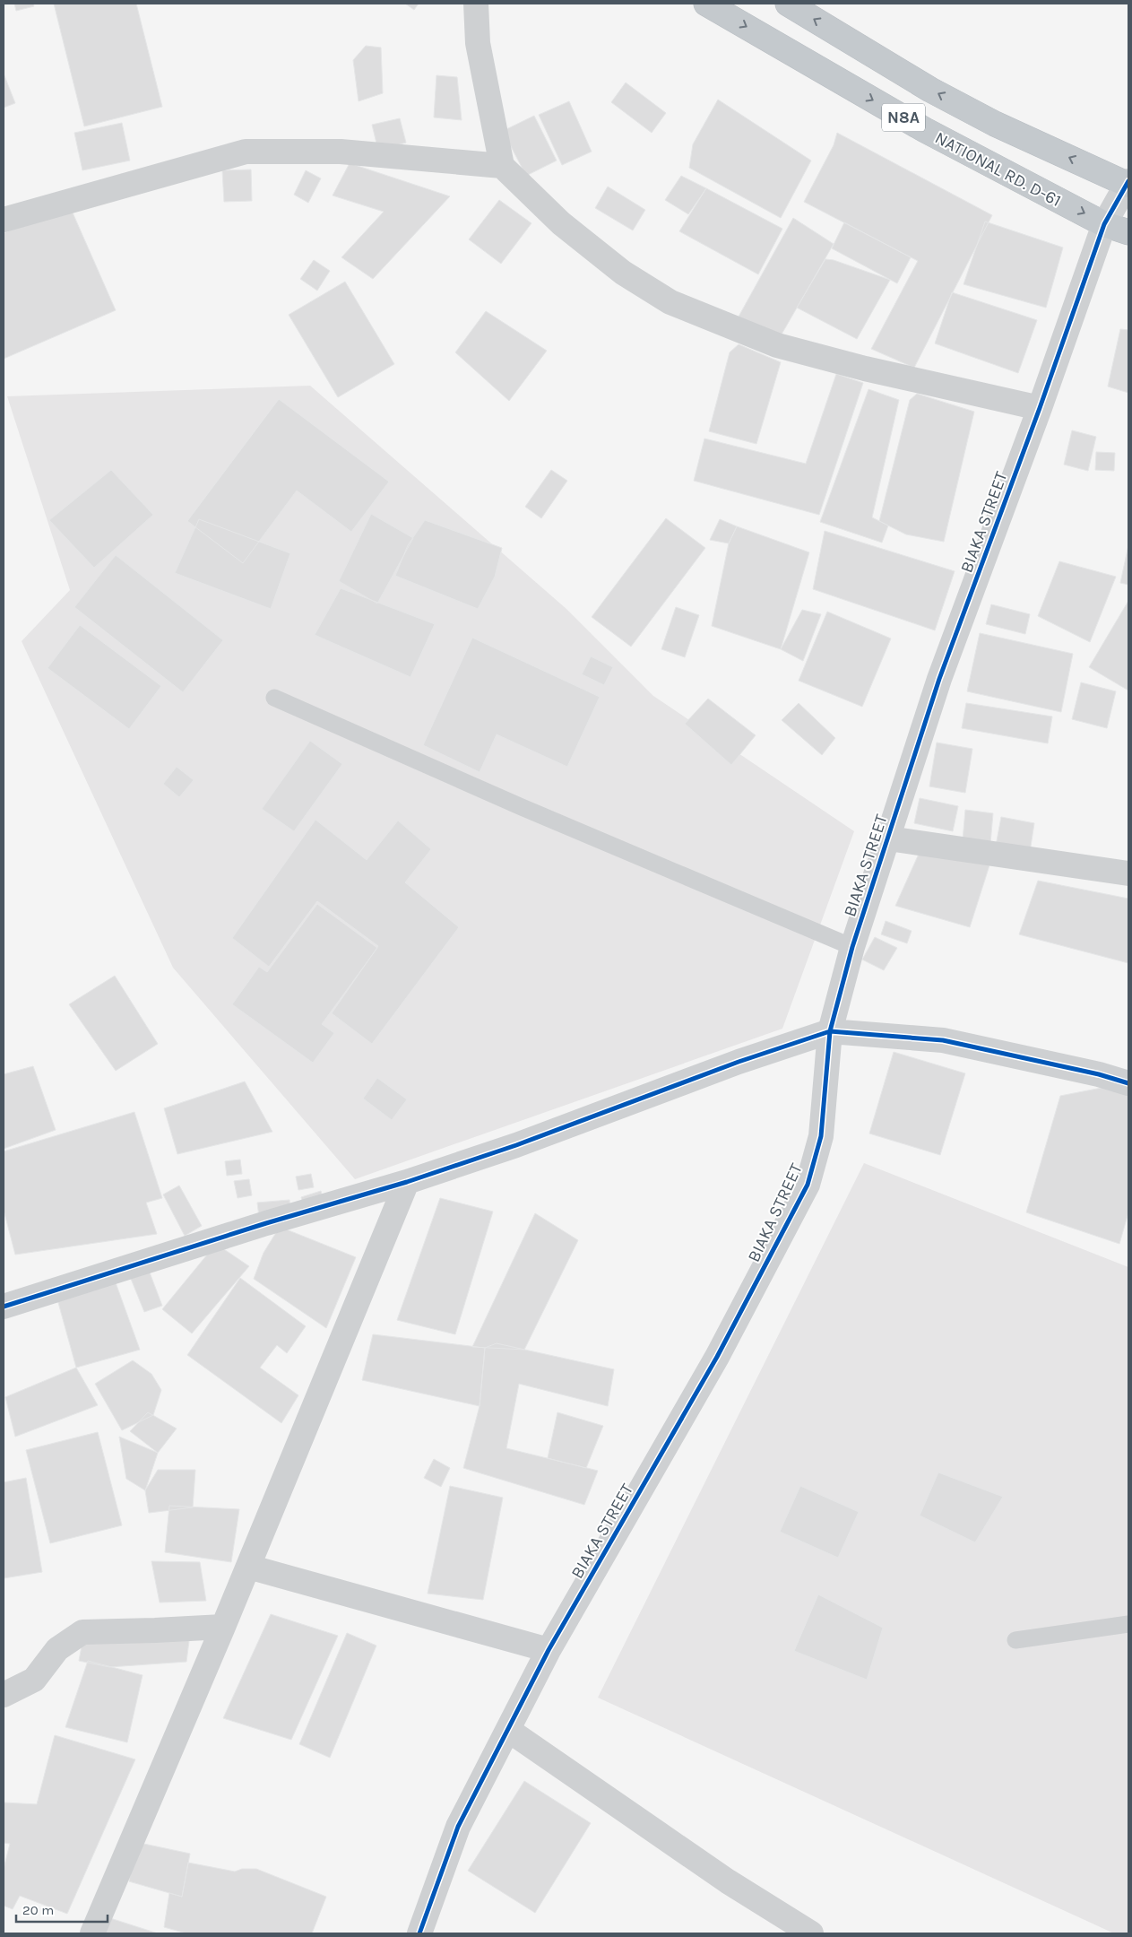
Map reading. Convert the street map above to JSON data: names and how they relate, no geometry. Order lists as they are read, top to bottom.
{
  "streets": {
    "highway": ["N8A", "NATIONAL RD. D-61"],
    "street": ["BIAKA STREET"]
  },
  "crossings": [
    ["N8A", "NATIONAL RD. D-61"],
    ["N8A", "BIAKA STREET"],
    ["NATIONAL RD. D-61", "BIAKA STREET"]
  ],
  "scale_bar": "20 m"
}
